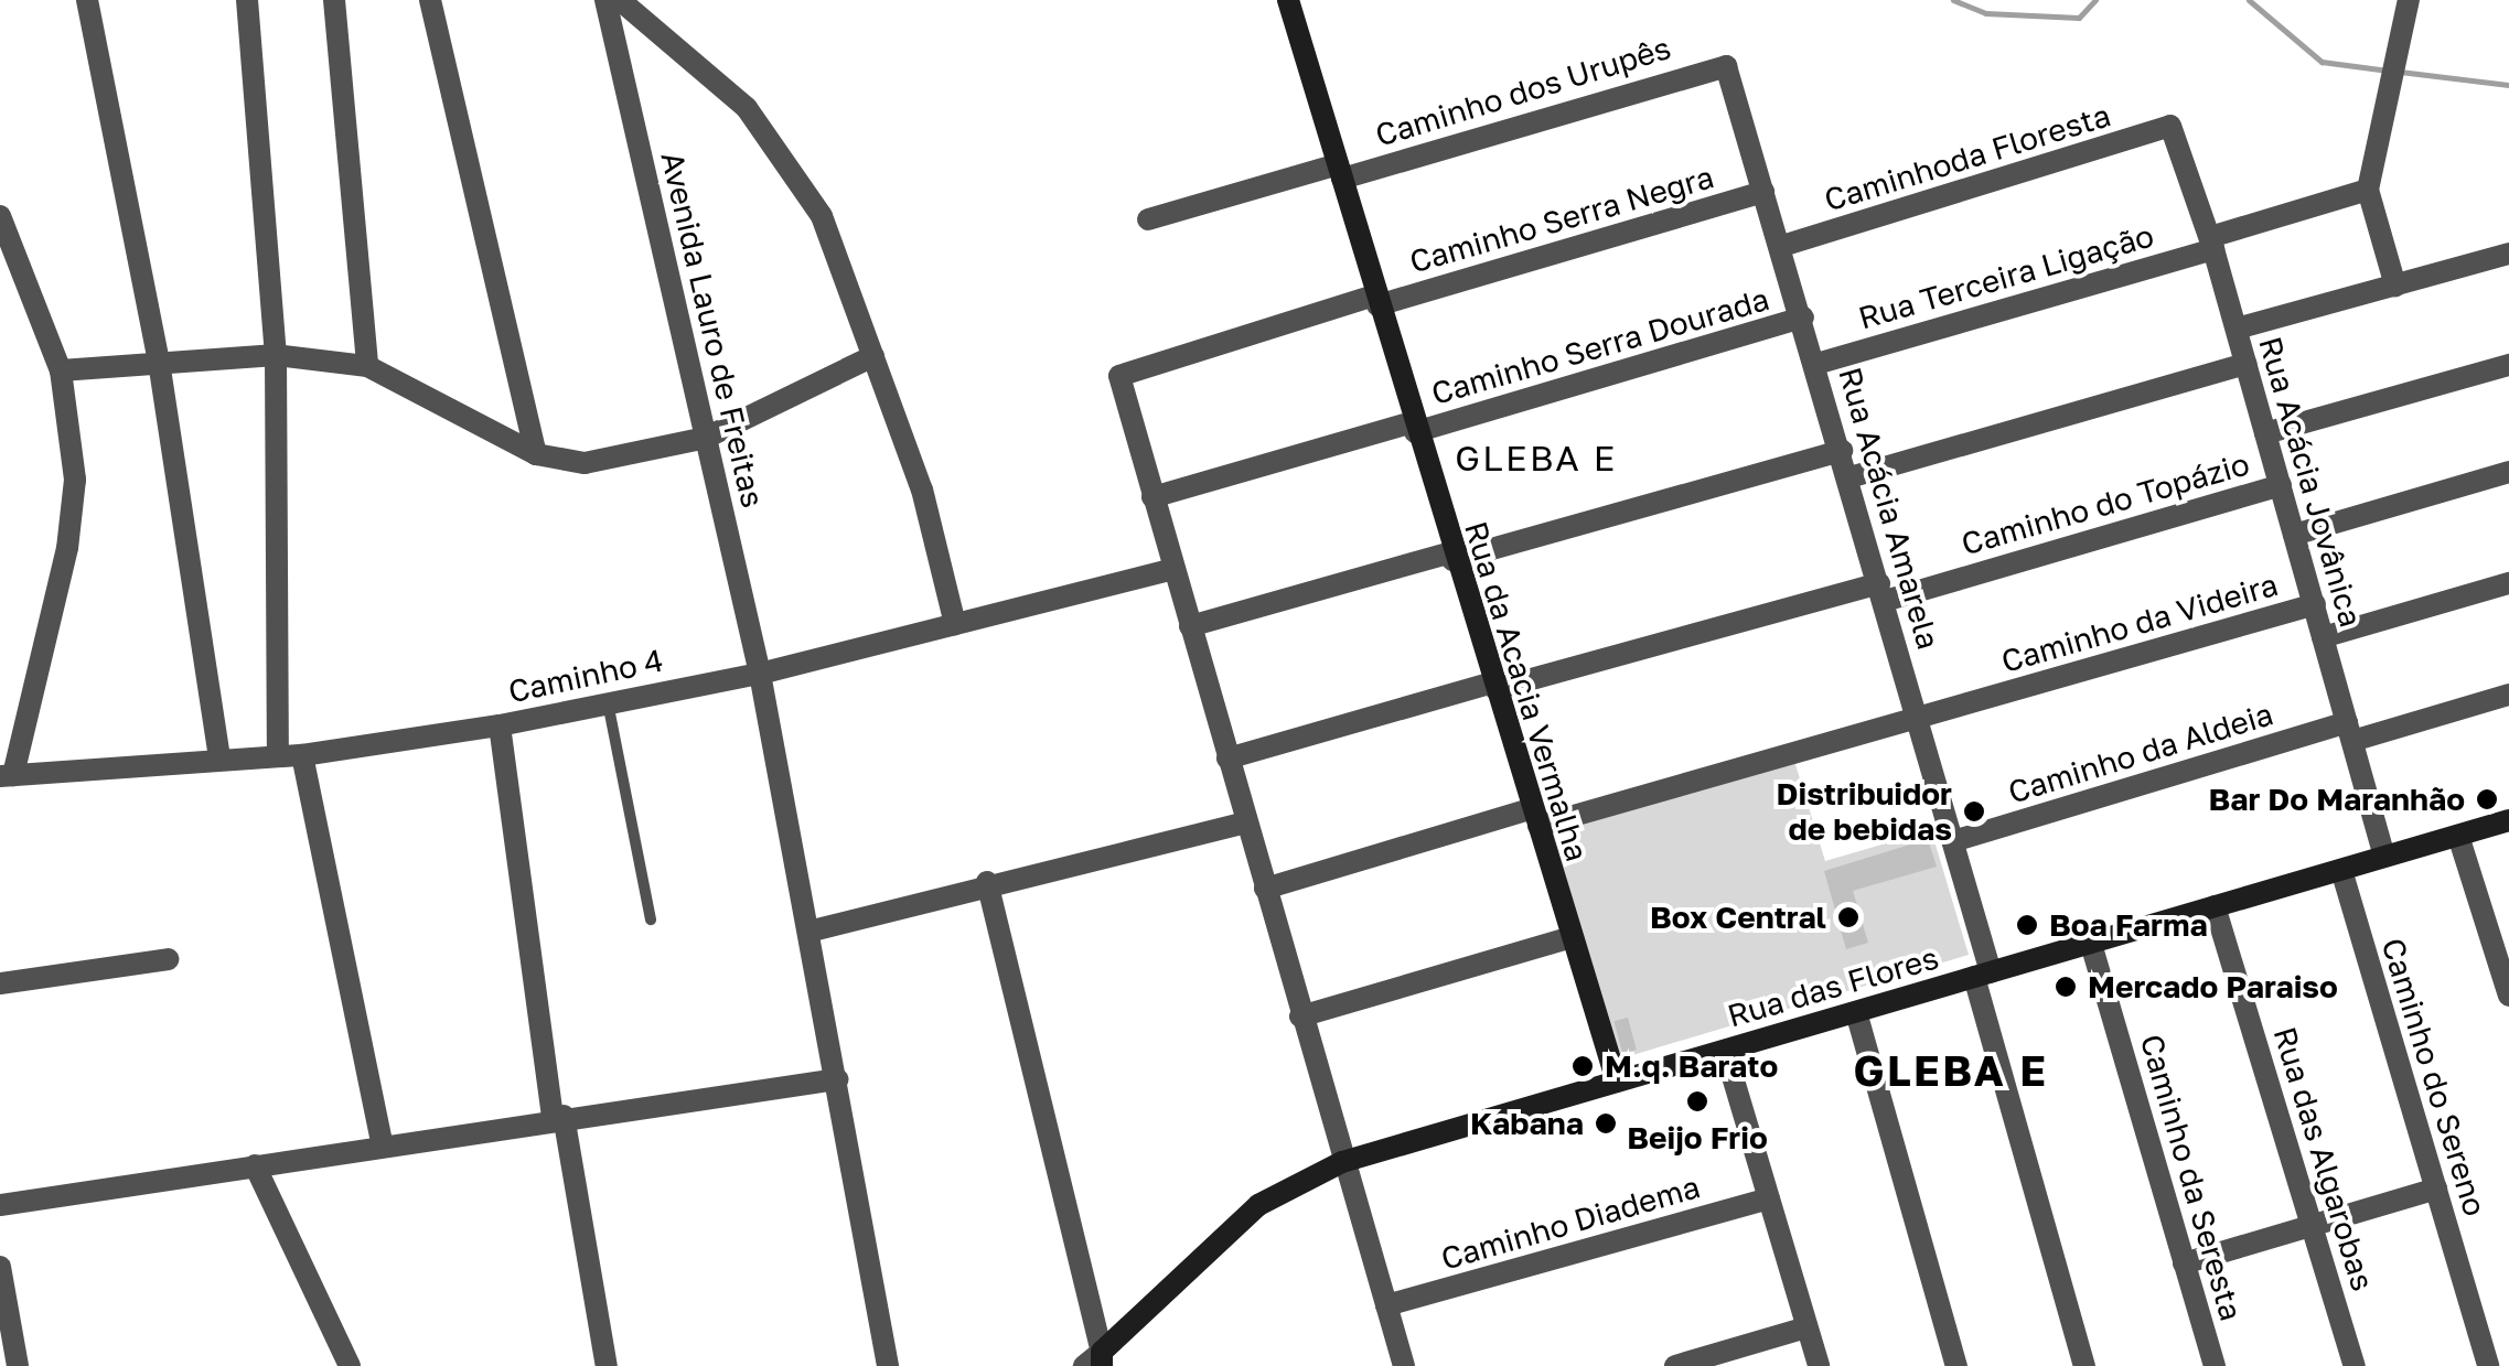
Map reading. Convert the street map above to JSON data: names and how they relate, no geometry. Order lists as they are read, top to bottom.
{
  "streets": {
    "street": [
      "Caminho dos Urupês",
      "Caminhoda Floresta",
      "Caminho Serra Negra",
      "Rua Terceira Ligação",
      "Avenida Lauro de Freitas",
      "Caminho Serra Dourada",
      "Rua Acácia Jovânica",
      "Caminho do Topázio",
      "Rua Acácia Amarela",
      "Caminho da Videira",
      "Caminho 4",
      "Rua da Acacia Vermalha",
      "Caminho da Aldeia",
      "Rua das Flores",
      "Caminho do Sereno",
      "Rua das Algarobas",
      "Caminho da Seresta",
      "Caminho Diadema"
    ]
  },
  "crossings": [
    ["Caminho dos Urupês", "Rua Acácia Amarela"],
    ["Caminho dos Urupês", "Rua da Acacia Vermalha"],
    ["Caminhoda Floresta", "Rua Acácia Jovânica"],
    ["Caminhoda Floresta", "Rua Acácia Amarela"],
    ["Caminho Serra Negra", "Caminho Serra Dourada"],
    ["Caminho Serra Negra", "Rua Acácia Amarela"],
    ["Caminho Serra Negra", "Rua da Acacia Vermalha"],
    ["Rua Terceira Ligação", "Rua Acácia Jovânica"],
    ["Rua Terceira Ligação", "Rua Acácia Amarela"],
    ["Avenida Lauro de Freitas", "Caminho 4"],
    ["Caminho Serra Dourada", "Rua Acácia Amarela"],
    ["Caminho Serra Dourada", "Rua da Acacia Vermalha"],
    ["Rua Acácia Jovânica", "Caminho do Topázio"],
    ["Rua Acácia Jovânica", "Caminho da Videira"],
    ["Rua Acácia Jovânica", "Caminho da Aldeia"],
    ["Rua Acácia Jovânica", "Rua das Flores"],
    ["Caminho do Topázio", "Rua Acácia Amarela"],
    ["Caminho do Topázio", "Rua da Acacia Vermalha"],
    ["Rua Acácia Amarela", "Caminho da Videira"],
    ["Rua Acácia Amarela", "Caminho da Aldeia"],
    ["Rua Acácia Amarela", "Rua das Flores"],
    ["Caminho da Videira", "Rua da Acacia Vermalha"],
    ["Rua da Acacia Vermalha", "Rua das Flores"],
    ["Rua das Flores", "Caminho do Sereno"],
    ["Rua das Flores", "Rua das Algarobas"],
    ["Rua das Flores", "Caminho da Seresta"]
  ],
  "districts": ["GLEBA E", "GLEBA E"],
  "places": [
    "Bar Do Maranhão",
    "Distribuidor de bebidas",
    "Box Central",
    "Boa Farma",
    "Mercado Paraiso",
    "M.q. Barato",
    "Beijo Frio",
    "Kabana"
  ]
}
